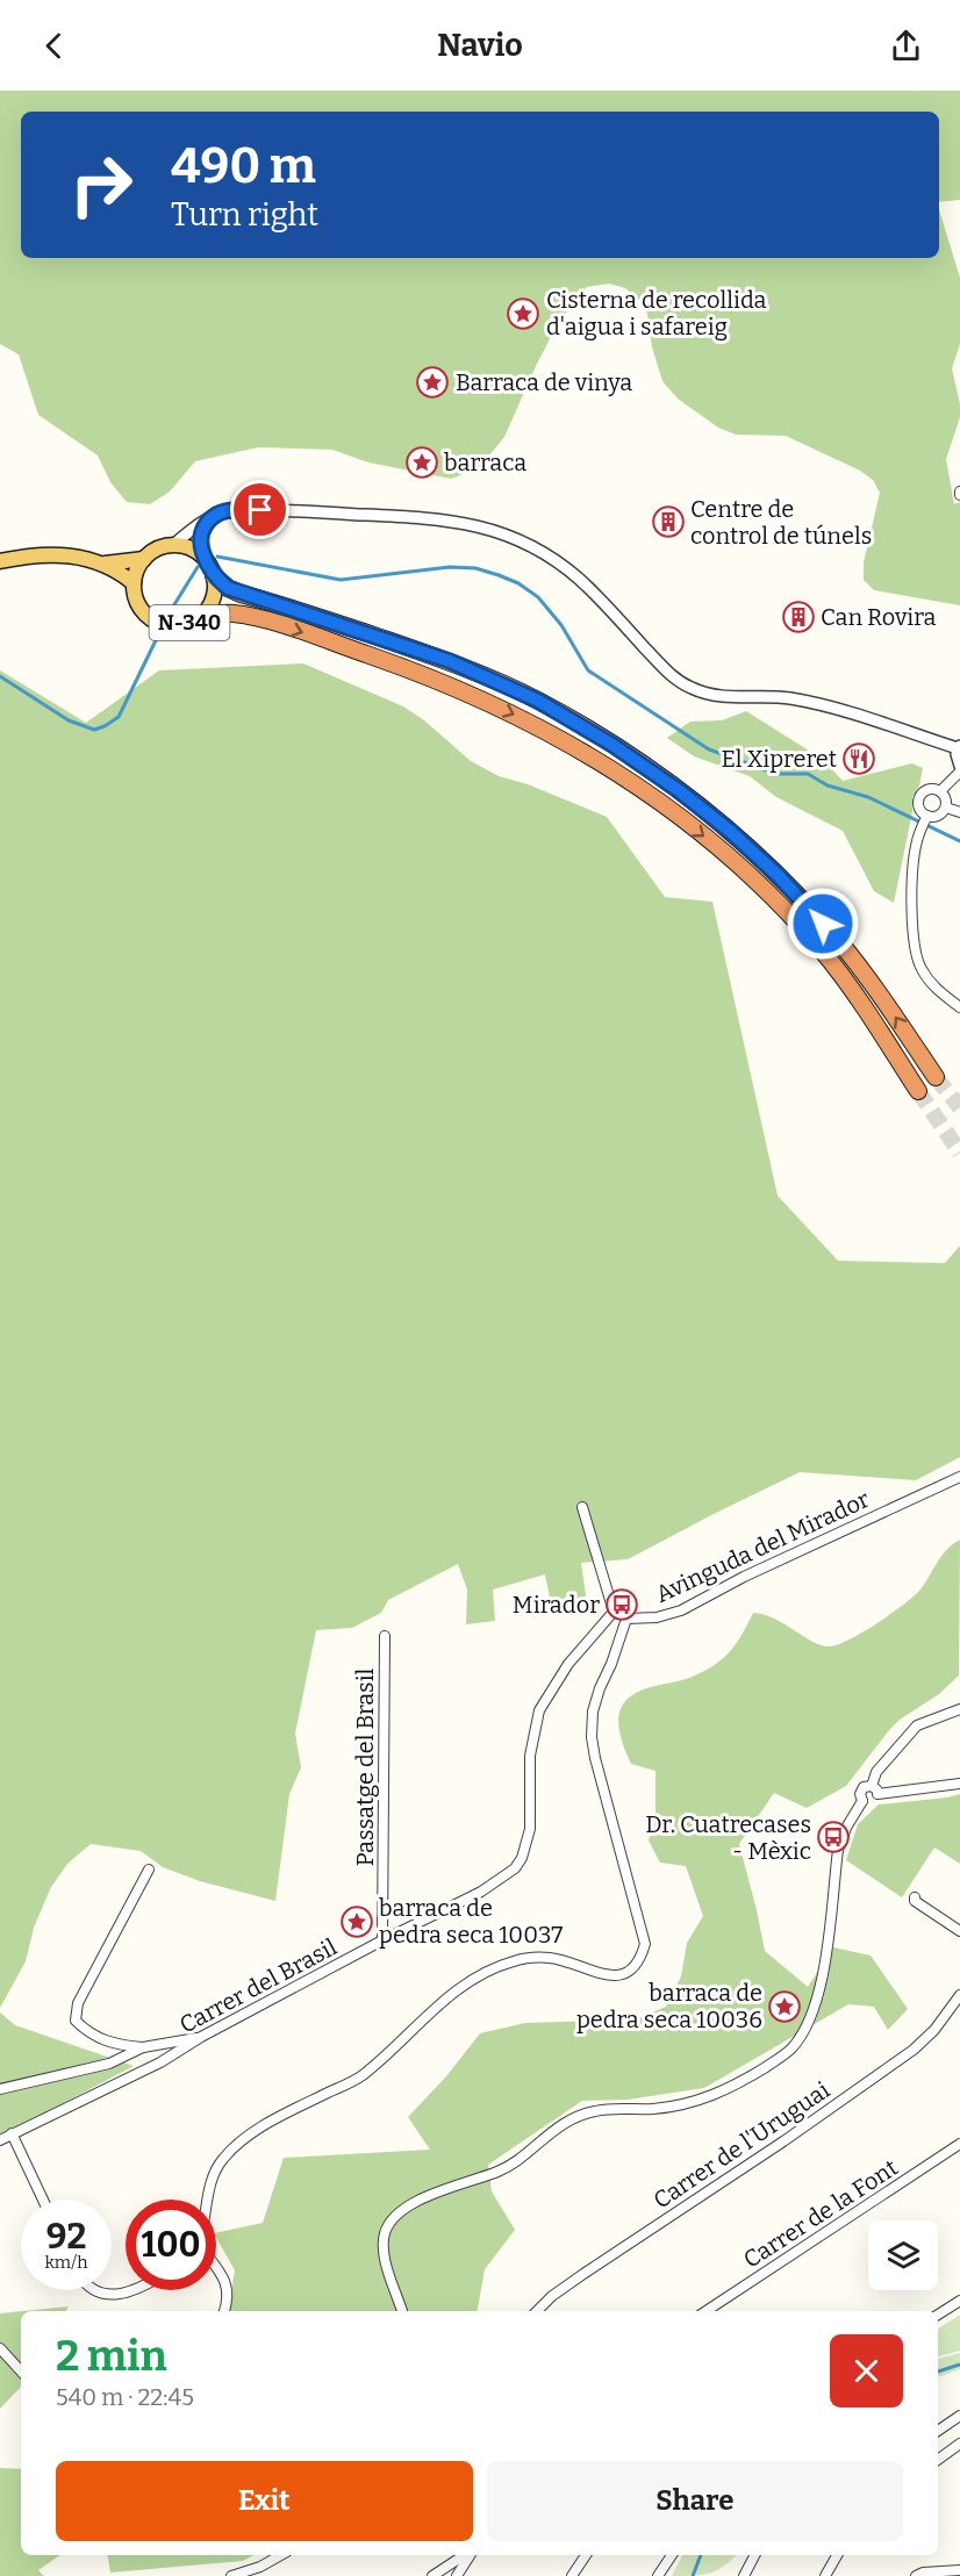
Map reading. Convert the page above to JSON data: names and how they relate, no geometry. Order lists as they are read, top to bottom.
{
  "streets": {
    "main road": ["N-340"],
    "street": [
      "Avinguda del Mirador",
      "Passatge del Brasil",
      "Carrer del Brasil",
      "Carrer de l'Uruguai",
      "Carrer de la Font"
    ]
  },
  "crossings": [
    ["Passatge del Brasil", "Carrer del Brasil"]
  ],
  "places": {
    "place": [
      "Cisterna de recollida d'aigua i safareig",
      "Barraca de vinya",
      "barraca",
      "barraca de pedra seca 10037",
      "barraca de pedra seca 10036"
    ],
    "building": ["Centre de control de túnels", "Can Rovira"],
    "restaurant": ["El Xipreret"],
    "bus stop": ["Mirador", "Dr. Cuatrecases - Mèxic"]
  },
  "page": {
    "header": "Navio",
    "turn": ["490 m", "Turn right"],
    "speed": "92 km/h",
    "limit": "100",
    "heading": ["2 min", "540 m · 22:45"],
    "buttons": ["Exit", "Share"]
  }
}
